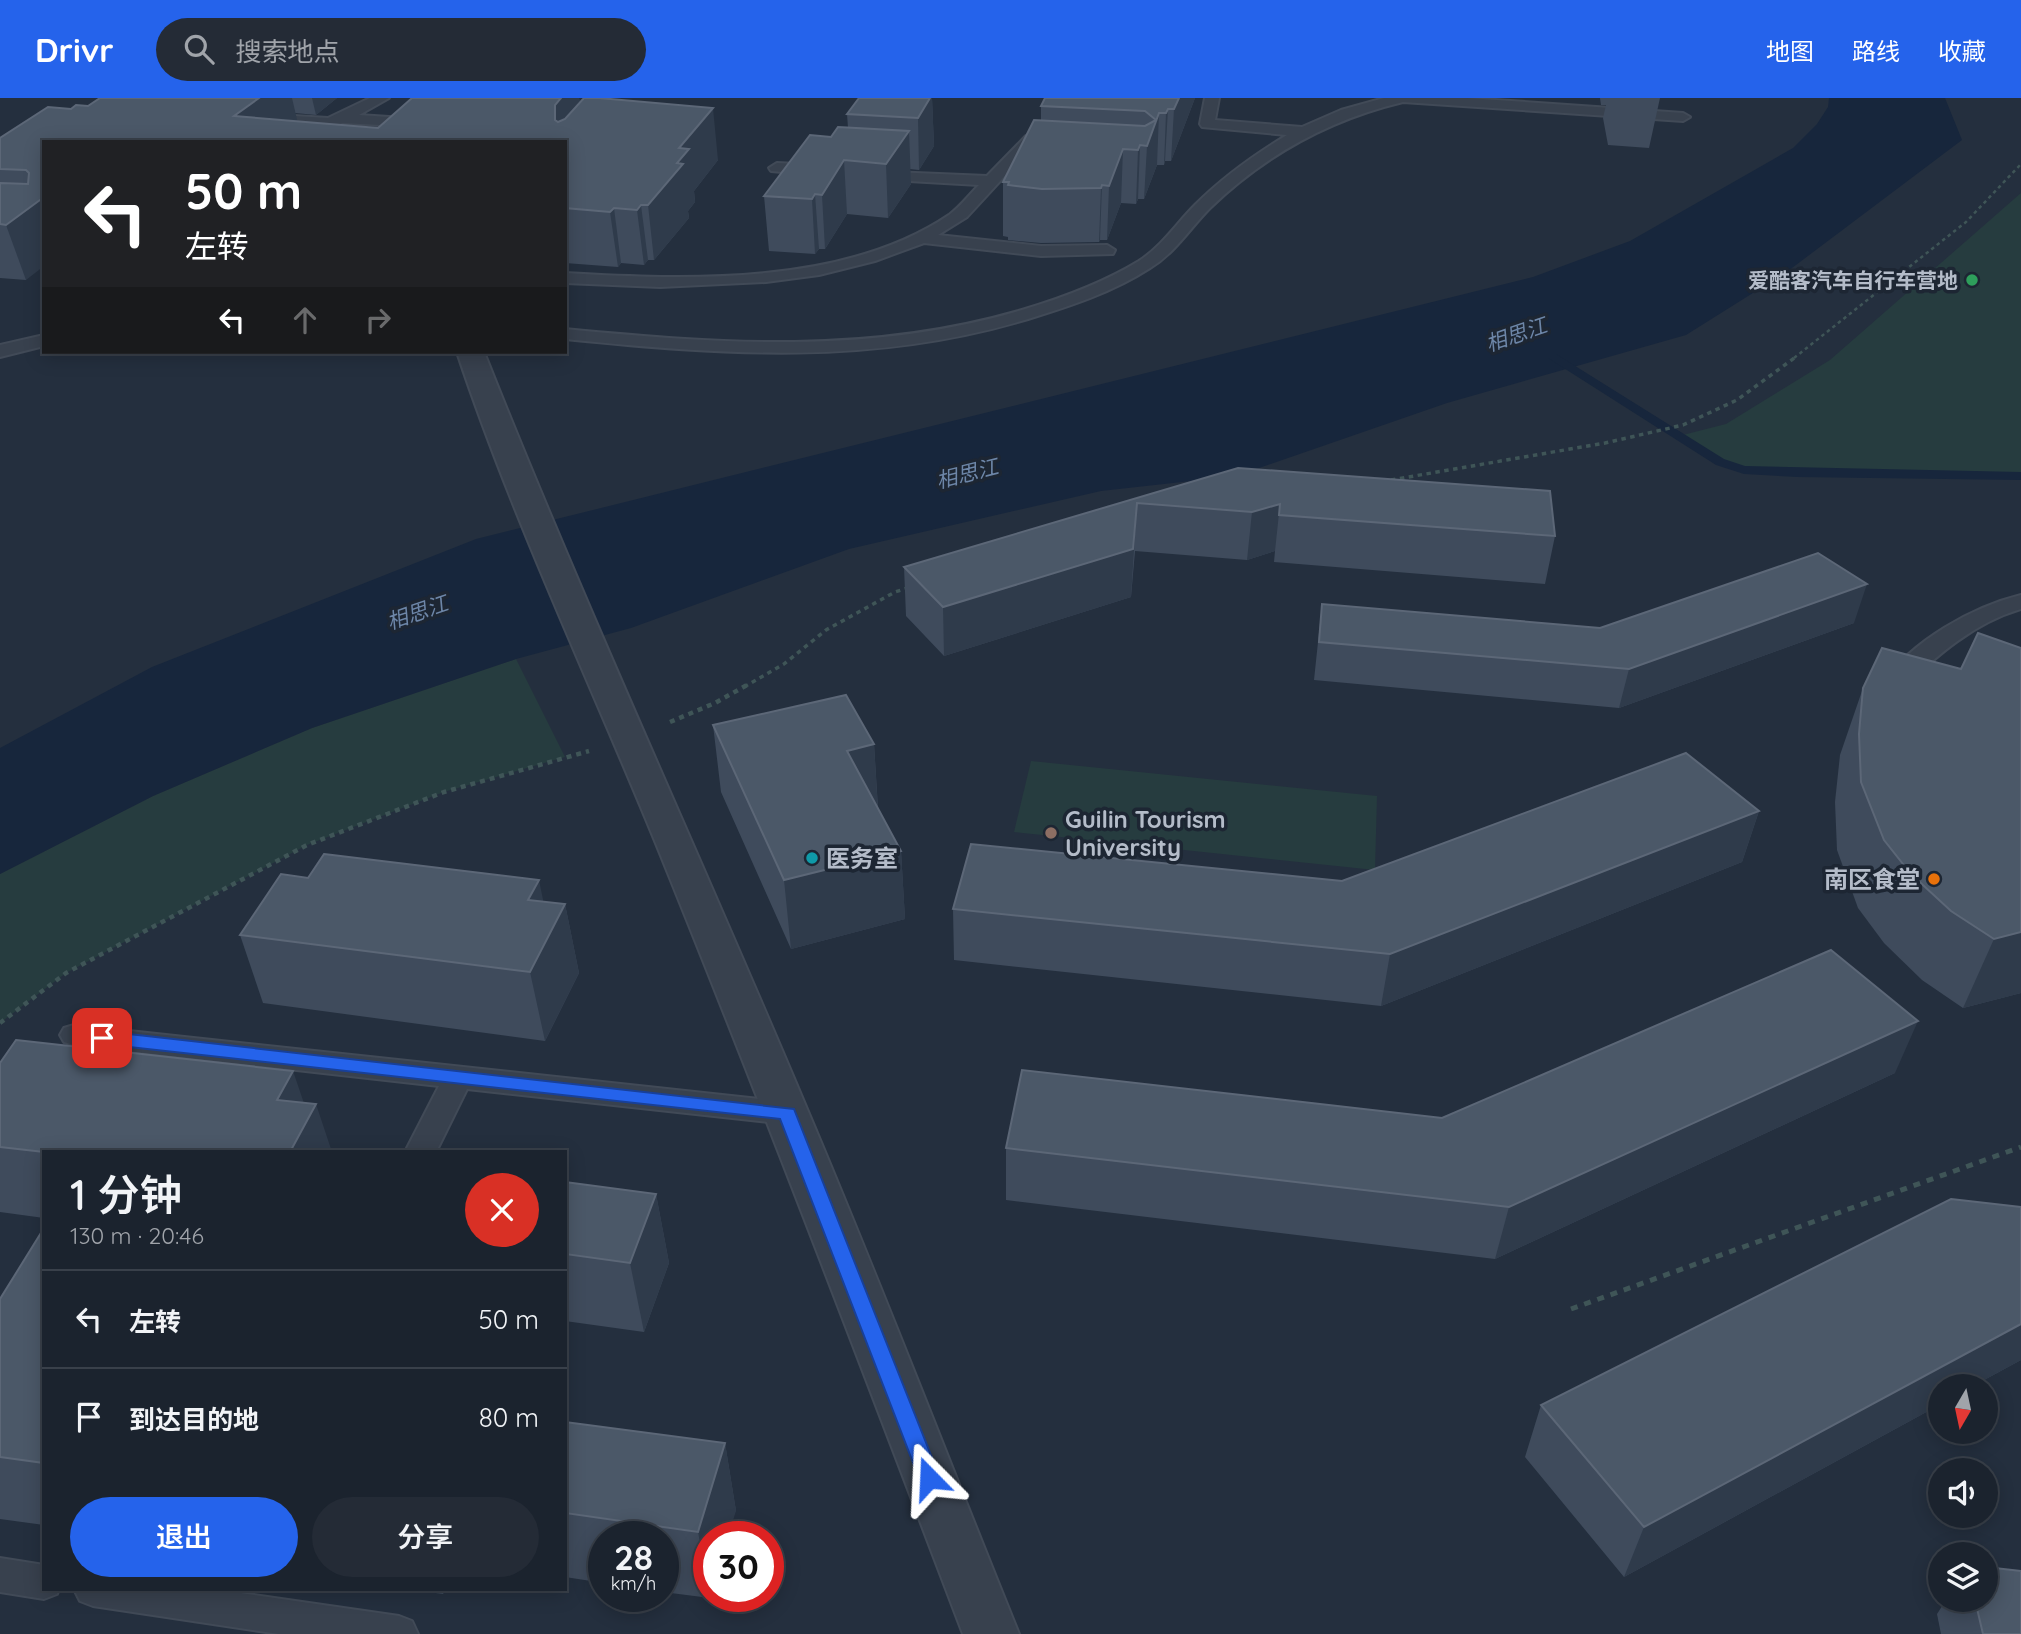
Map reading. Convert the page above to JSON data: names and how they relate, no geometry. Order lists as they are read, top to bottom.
{
  "water": ["相思江"],
  "places": [
    "爱酷客汽车自行车营地",
    "Guilin Tourism University",
    "医务室",
    "南区食堂"
  ],
  "north": "bottom",
  "page": {
    "header": "Drivr",
    "search": "搜索地点",
    "nav": ["地图", "路线", "收藏"],
    "turn": ["50 m", "左转"],
    "heading": ["1 分钟", "130 m · 20:46"],
    "list": [
      {
        "name": "左转",
        "value": "50 m"
      },
      {
        "name": "到达目的地",
        "value": "80 m"
      }
    ],
    "buttons": ["退出", "分享"],
    "speed": "28 km/h",
    "limit": "30"
  }
}
